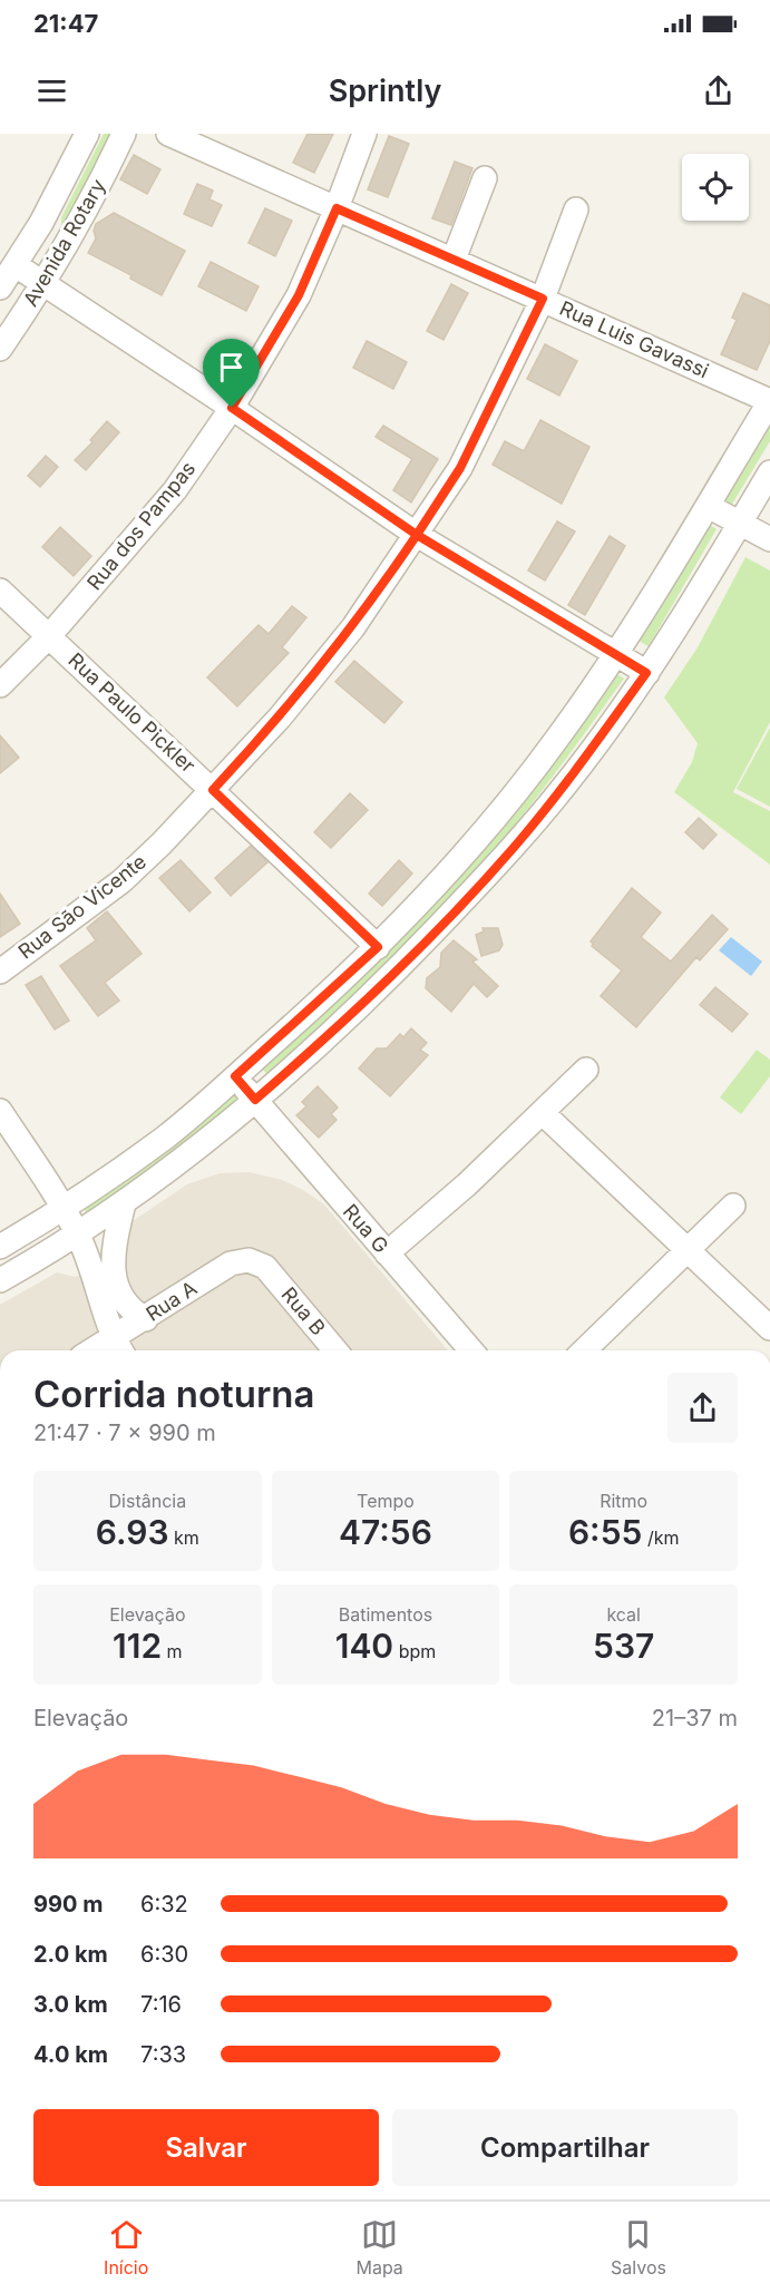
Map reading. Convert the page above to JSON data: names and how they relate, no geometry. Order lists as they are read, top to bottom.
{
  "streets": {
    "street": [
      "Avenida Rotary",
      "Rua Luis Gavassi",
      "Rua dos Pampas",
      "Rua Paulo Pickler",
      "Rua São Vicente",
      "Rua G",
      "Rua A",
      "Rua B"
    ]
  },
  "crossings": [
    ["Rua Luis Gavassi", "Rua dos Pampas"],
    ["Rua Luis Gavassi", "Rua São Vicente"],
    ["Rua dos Pampas", "Rua Paulo Pickler"],
    ["Rua Paulo Pickler", "Rua São Vicente"],
    ["Rua A", "Rua B"]
  ],
  "page": {
    "status": "21:47",
    "header": "Sprintly",
    "heading": ["Corrida noturna", "21:47 · 7 × 990 m"],
    "stats": [
      ["Distância", "6.93 km"],
      ["Tempo", "47:56"],
      ["Ritmo", "6:55 /km"],
      ["Elevação", "112 m"],
      ["Batimentos", "140 bpm"],
      ["kcal", "537"]
    ],
    "chart": ["Elevação", "21–37 m"],
    "list": [
      {
        "name": "990 m",
        "note": "6:32"
      },
      {
        "name": "2.0 km",
        "note": "6:30"
      },
      {
        "name": "3.0 km",
        "note": "7:16"
      },
      {
        "name": "4.0 km",
        "note": "7:33"
      }
    ],
    "buttons": ["Salvar", "Compartilhar"],
    "tabs": ["Início", "Mapa", "Salvos"]
  }
}
